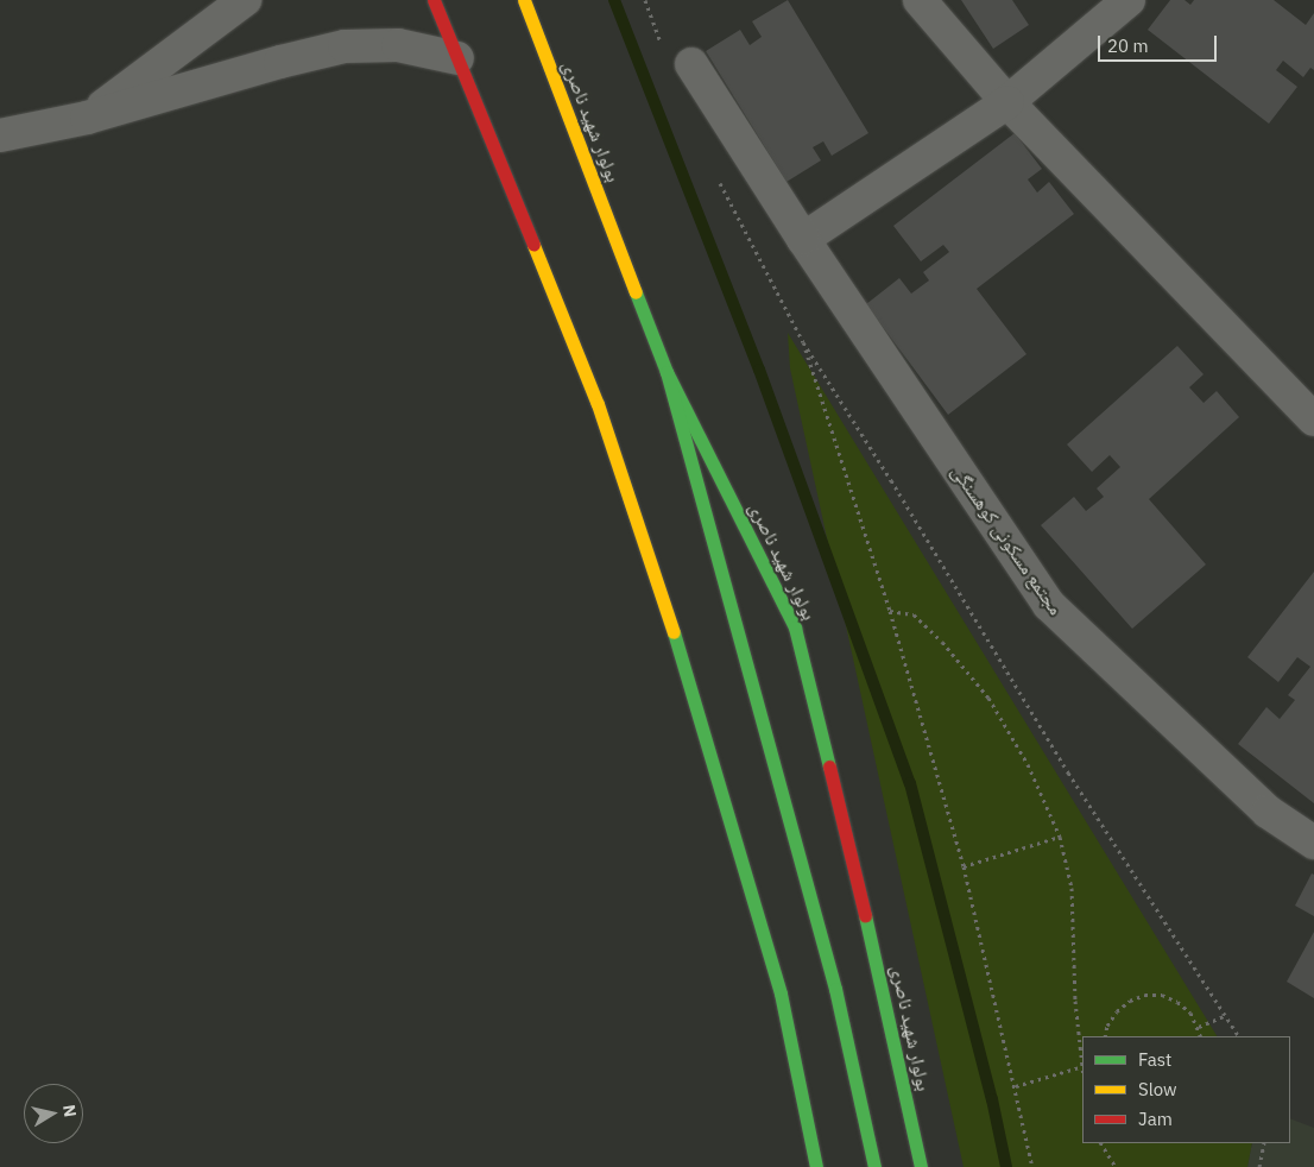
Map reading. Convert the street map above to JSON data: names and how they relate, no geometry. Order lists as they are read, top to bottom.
{
  "streets": {
    "main road": ["بولوار شهید ناصری"],
    "street": ["مجتمع مسکونی کوهسنگی"]
  },
  "legend": ["Fast", "Slow", "Jam"],
  "scale_bar": "20 m",
  "north": "right"
}
